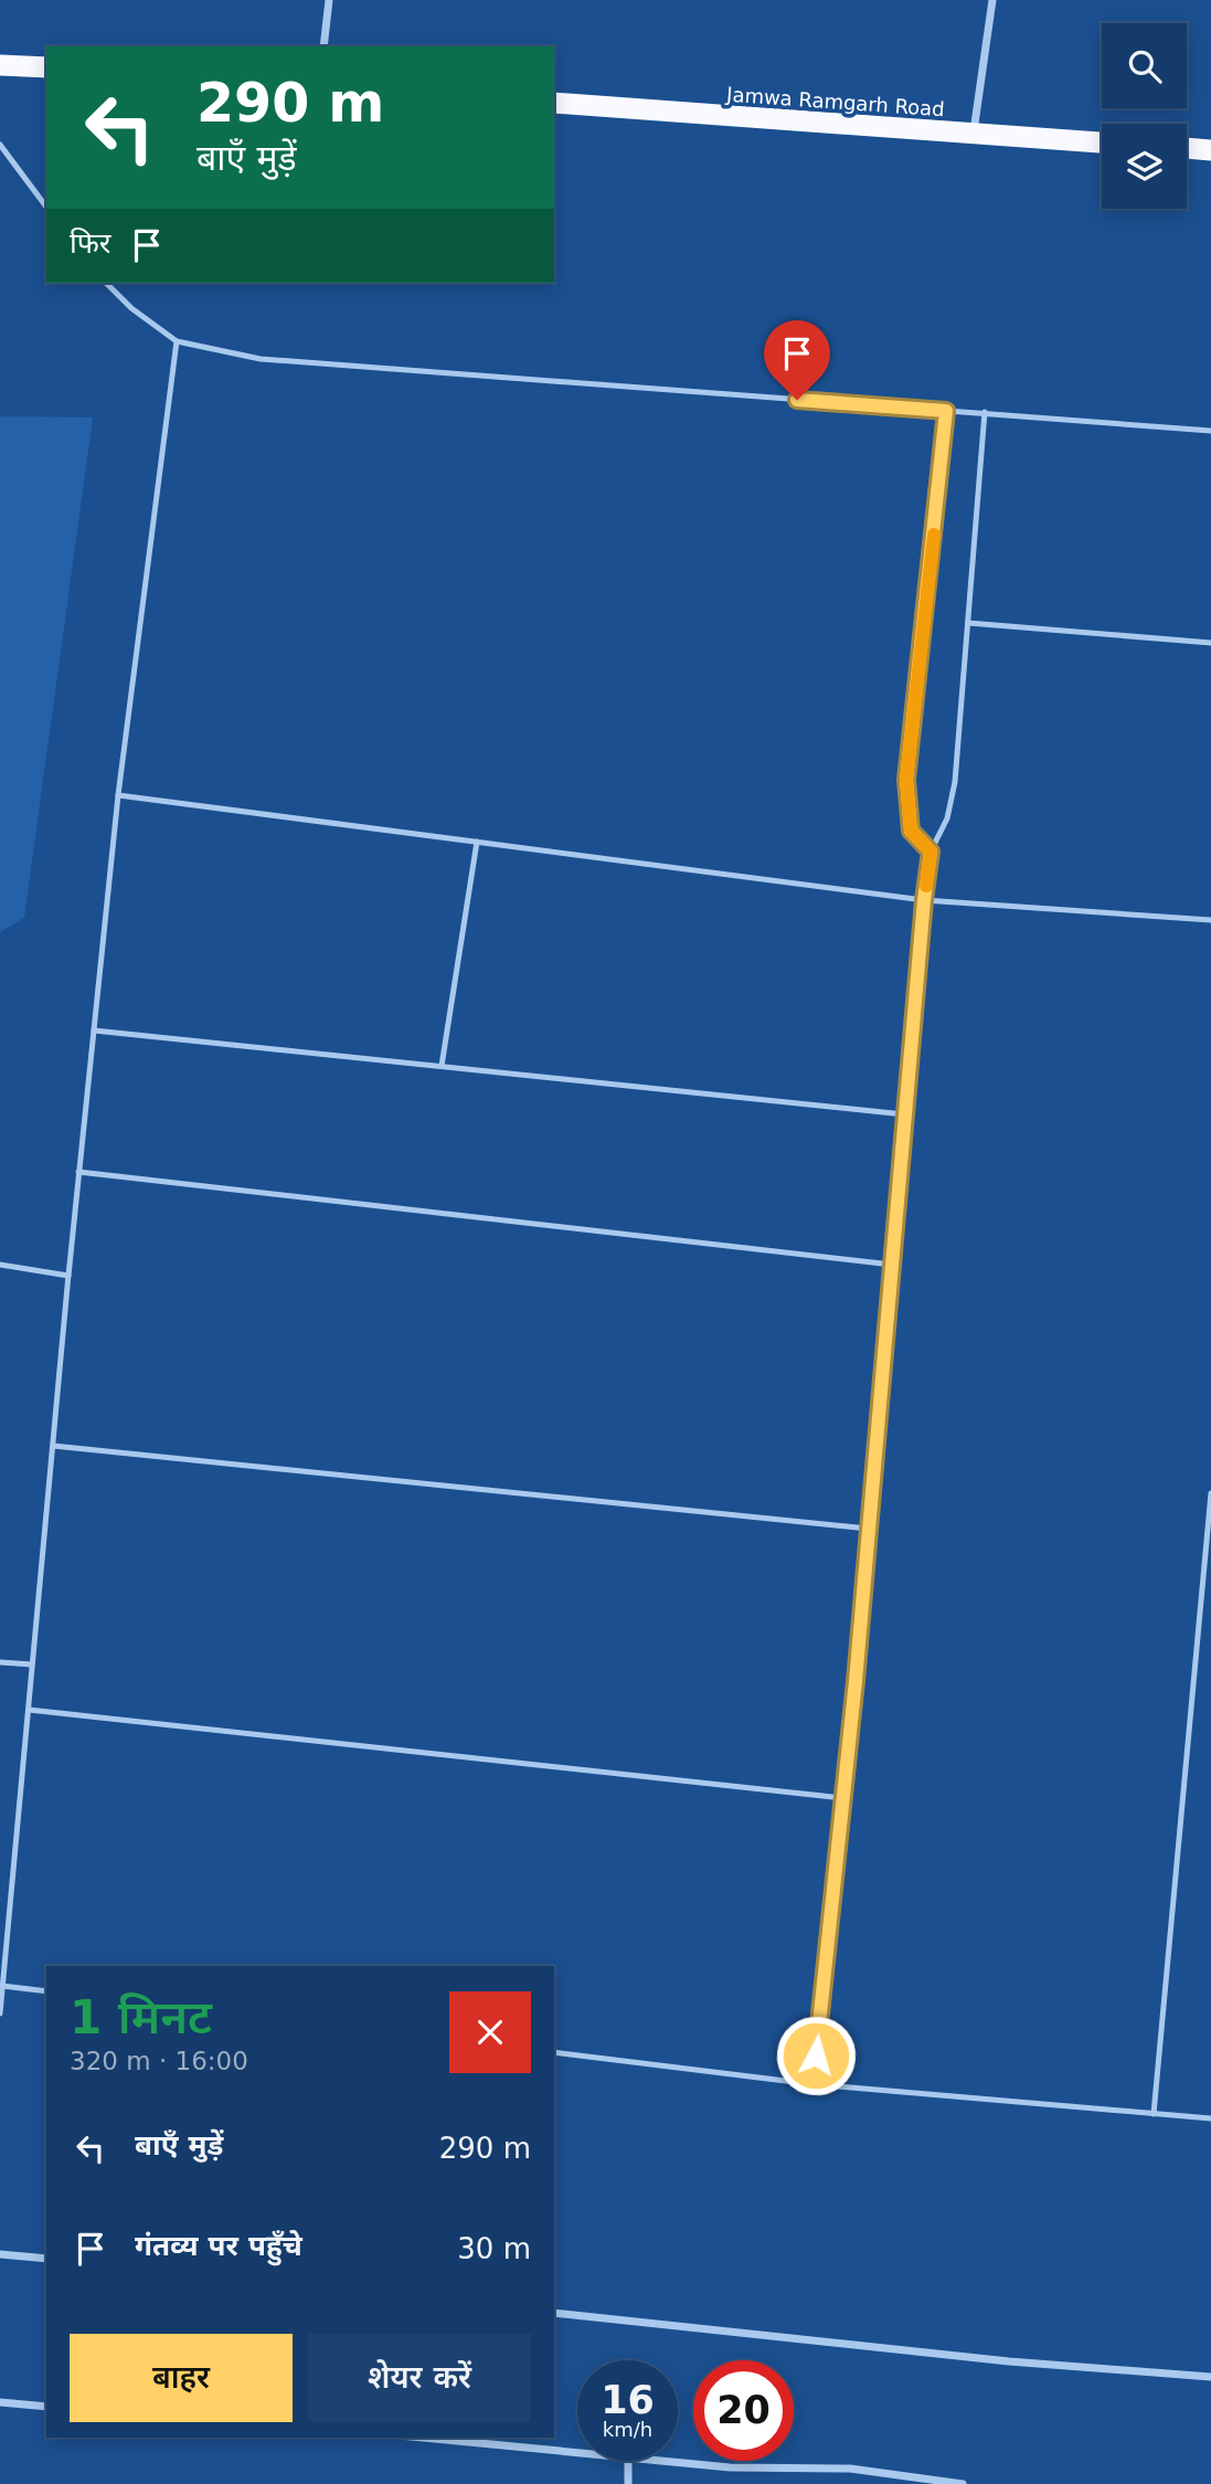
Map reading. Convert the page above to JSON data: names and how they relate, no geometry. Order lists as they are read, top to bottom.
{
  "streets": {
    "highway": ["Jamwa Ramgarh Road"]
  },
  "page": {
    "turn": ["290 m", "बाएँ मुड़ें"],
    "then": "फिर",
    "heading": ["1 मिनट", "320 m · 16:00"],
    "list": [
      {
        "name": "बाएँ मुड़ें",
        "value": "290 m"
      },
      {
        "name": "गंतव्य पर पहुँचे",
        "value": "30 m"
      }
    ],
    "buttons": ["बाहर", "शेयर करें"],
    "speed": "16 km/h",
    "limit": "20"
  }
}
